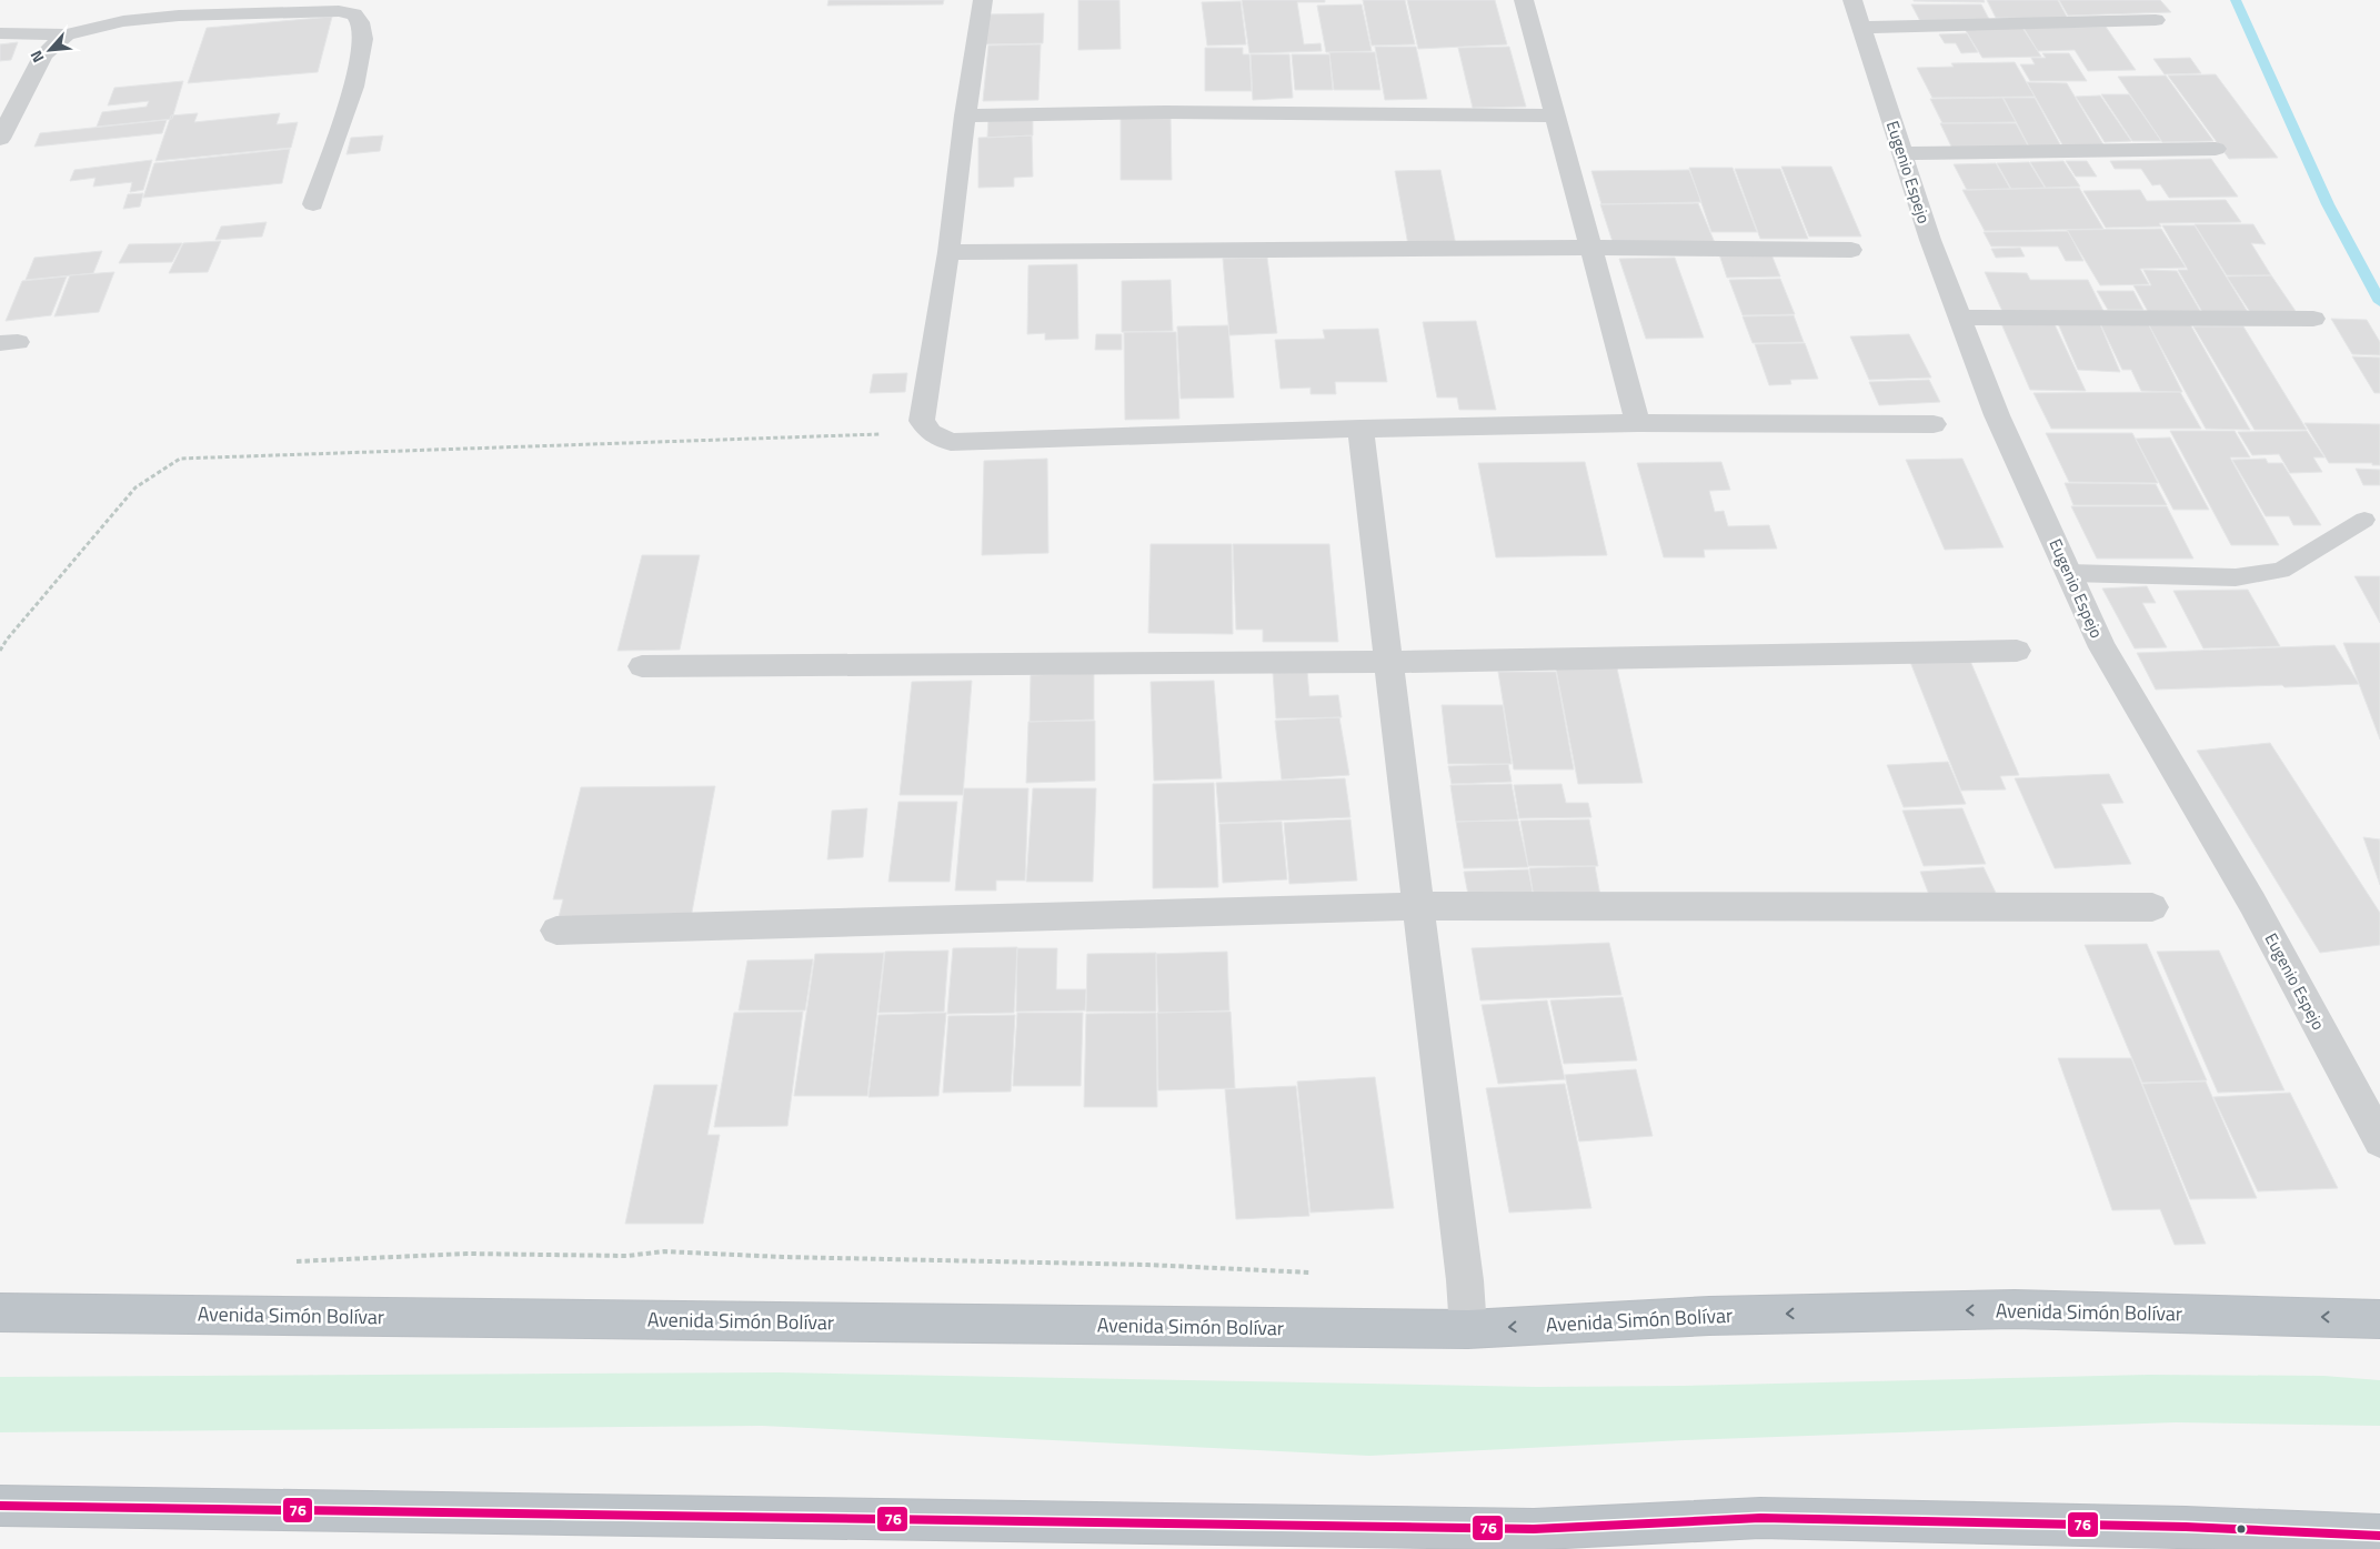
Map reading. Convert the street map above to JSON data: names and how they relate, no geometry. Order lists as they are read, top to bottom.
{
  "streets": {
    "highway": ["Avenida Simón Bolívar"],
    "street": ["Eugenio Espejo"]
  },
  "lines": ["transit line 76"],
  "north": "bottom left"
}
